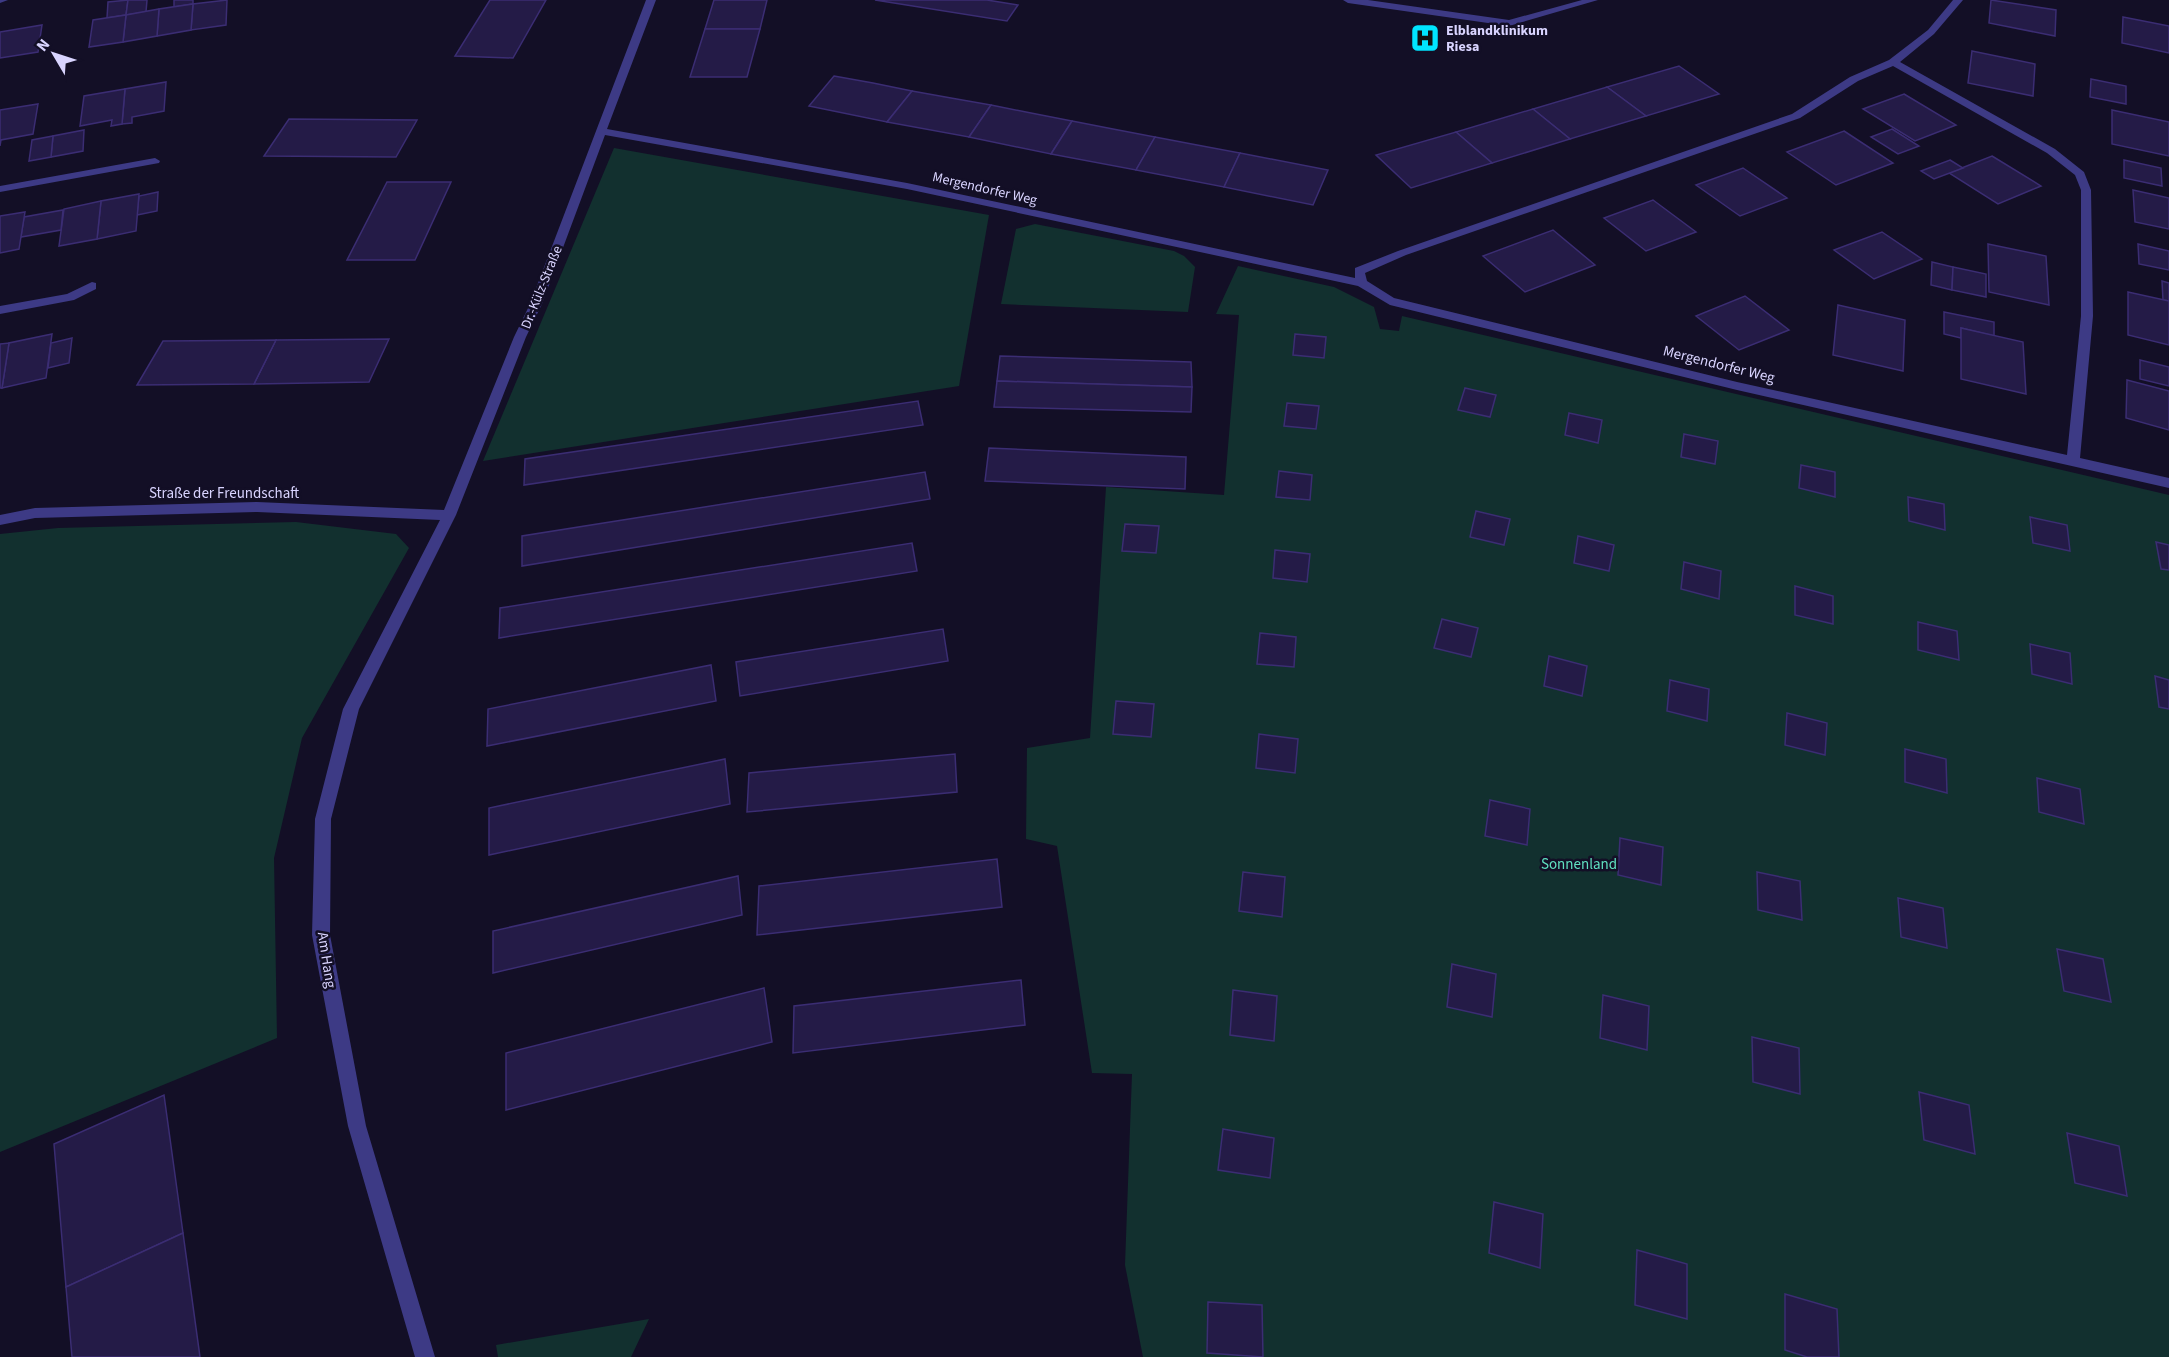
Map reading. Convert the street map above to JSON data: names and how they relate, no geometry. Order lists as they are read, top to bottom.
{
  "streets": {
    "street": [
      "Mergendorfer Weg",
      "Dr.-Külz-Straße",
      "Straße der Freundschaft",
      "Am Hang"
    ]
  },
  "crossings": [
    ["Mergendorfer Weg", "Dr.-Külz-Straße"],
    ["Dr.-Külz-Straße", "Straße der Freundschaft"],
    ["Dr.-Külz-Straße", "Am Hang"]
  ],
  "parks": ["Sonnenland"],
  "places": {
    "hospital": ["Elblandklinikum Riesa"]
  },
  "north": "top left"
}
